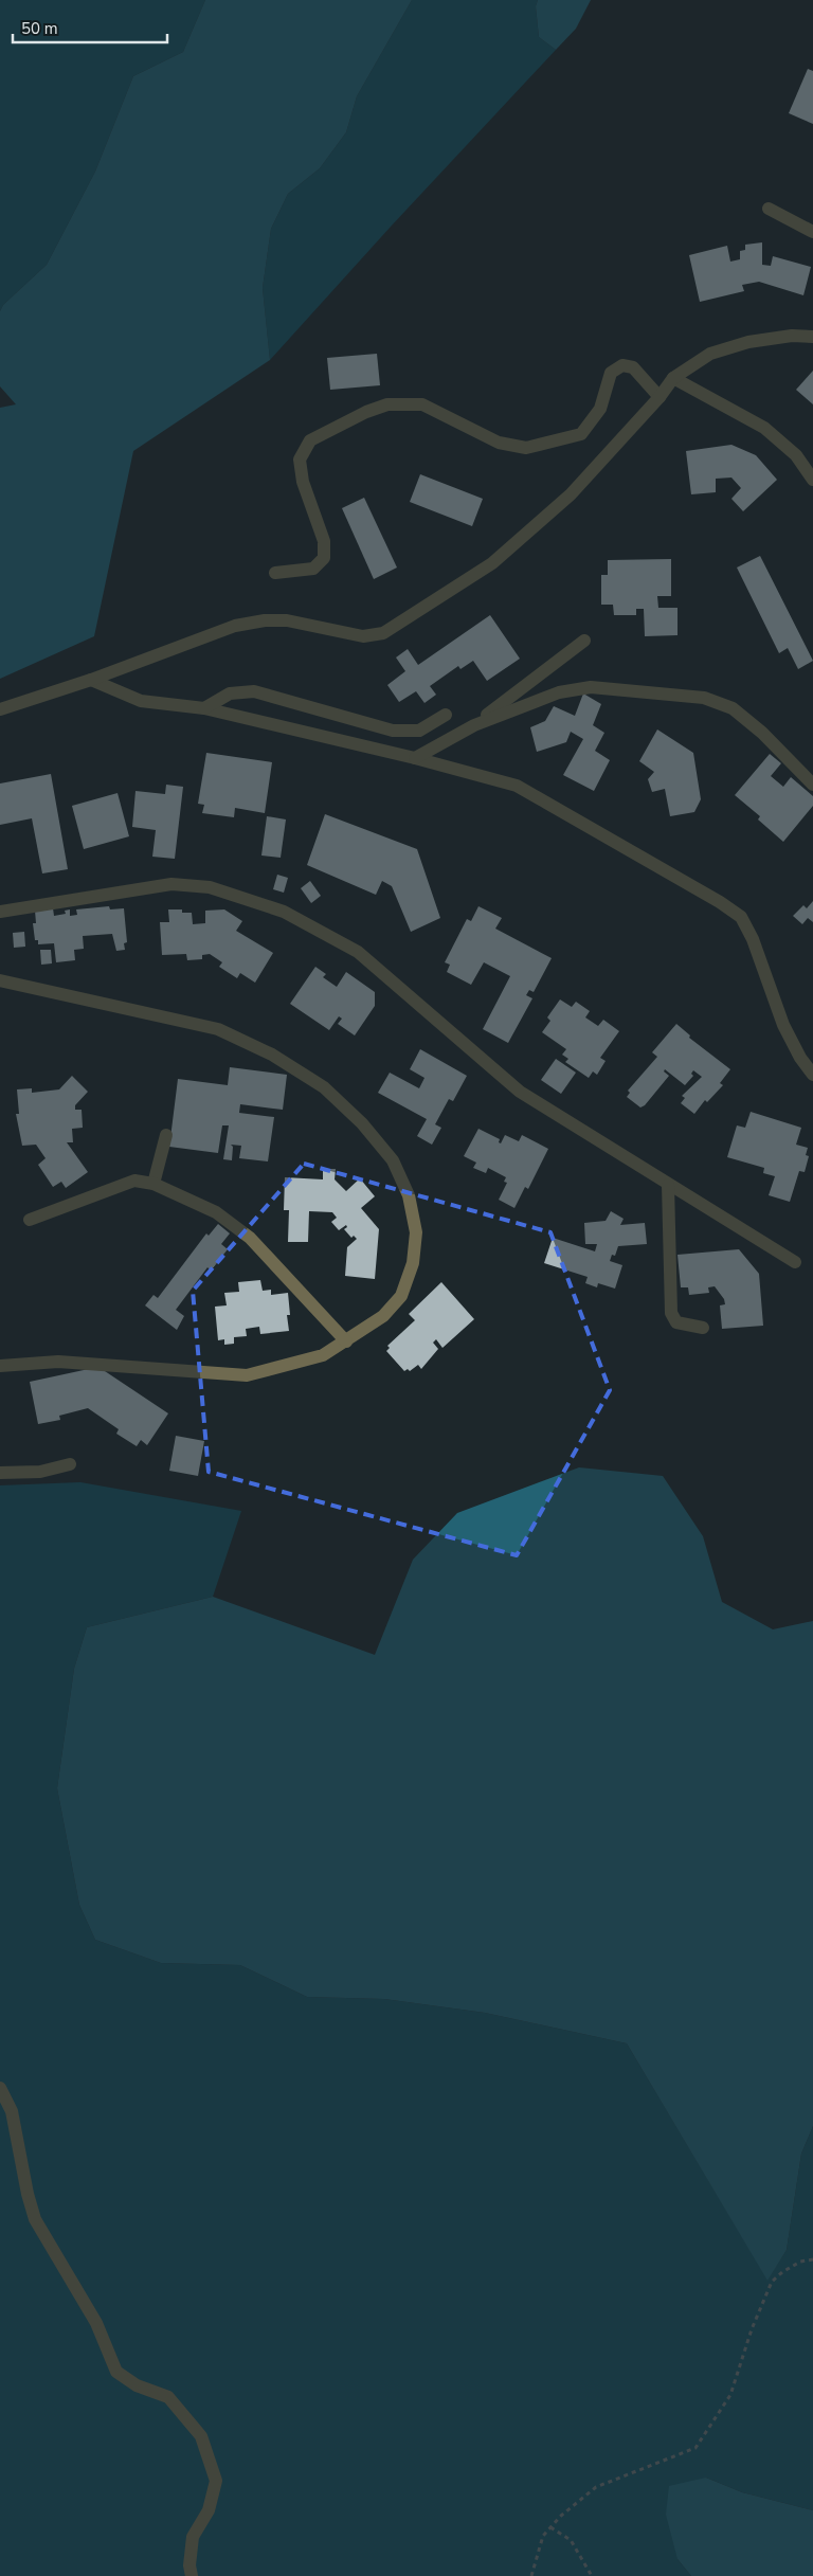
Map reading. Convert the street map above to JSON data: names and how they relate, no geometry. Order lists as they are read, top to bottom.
{
  "scale_bar": "50 m"
}
